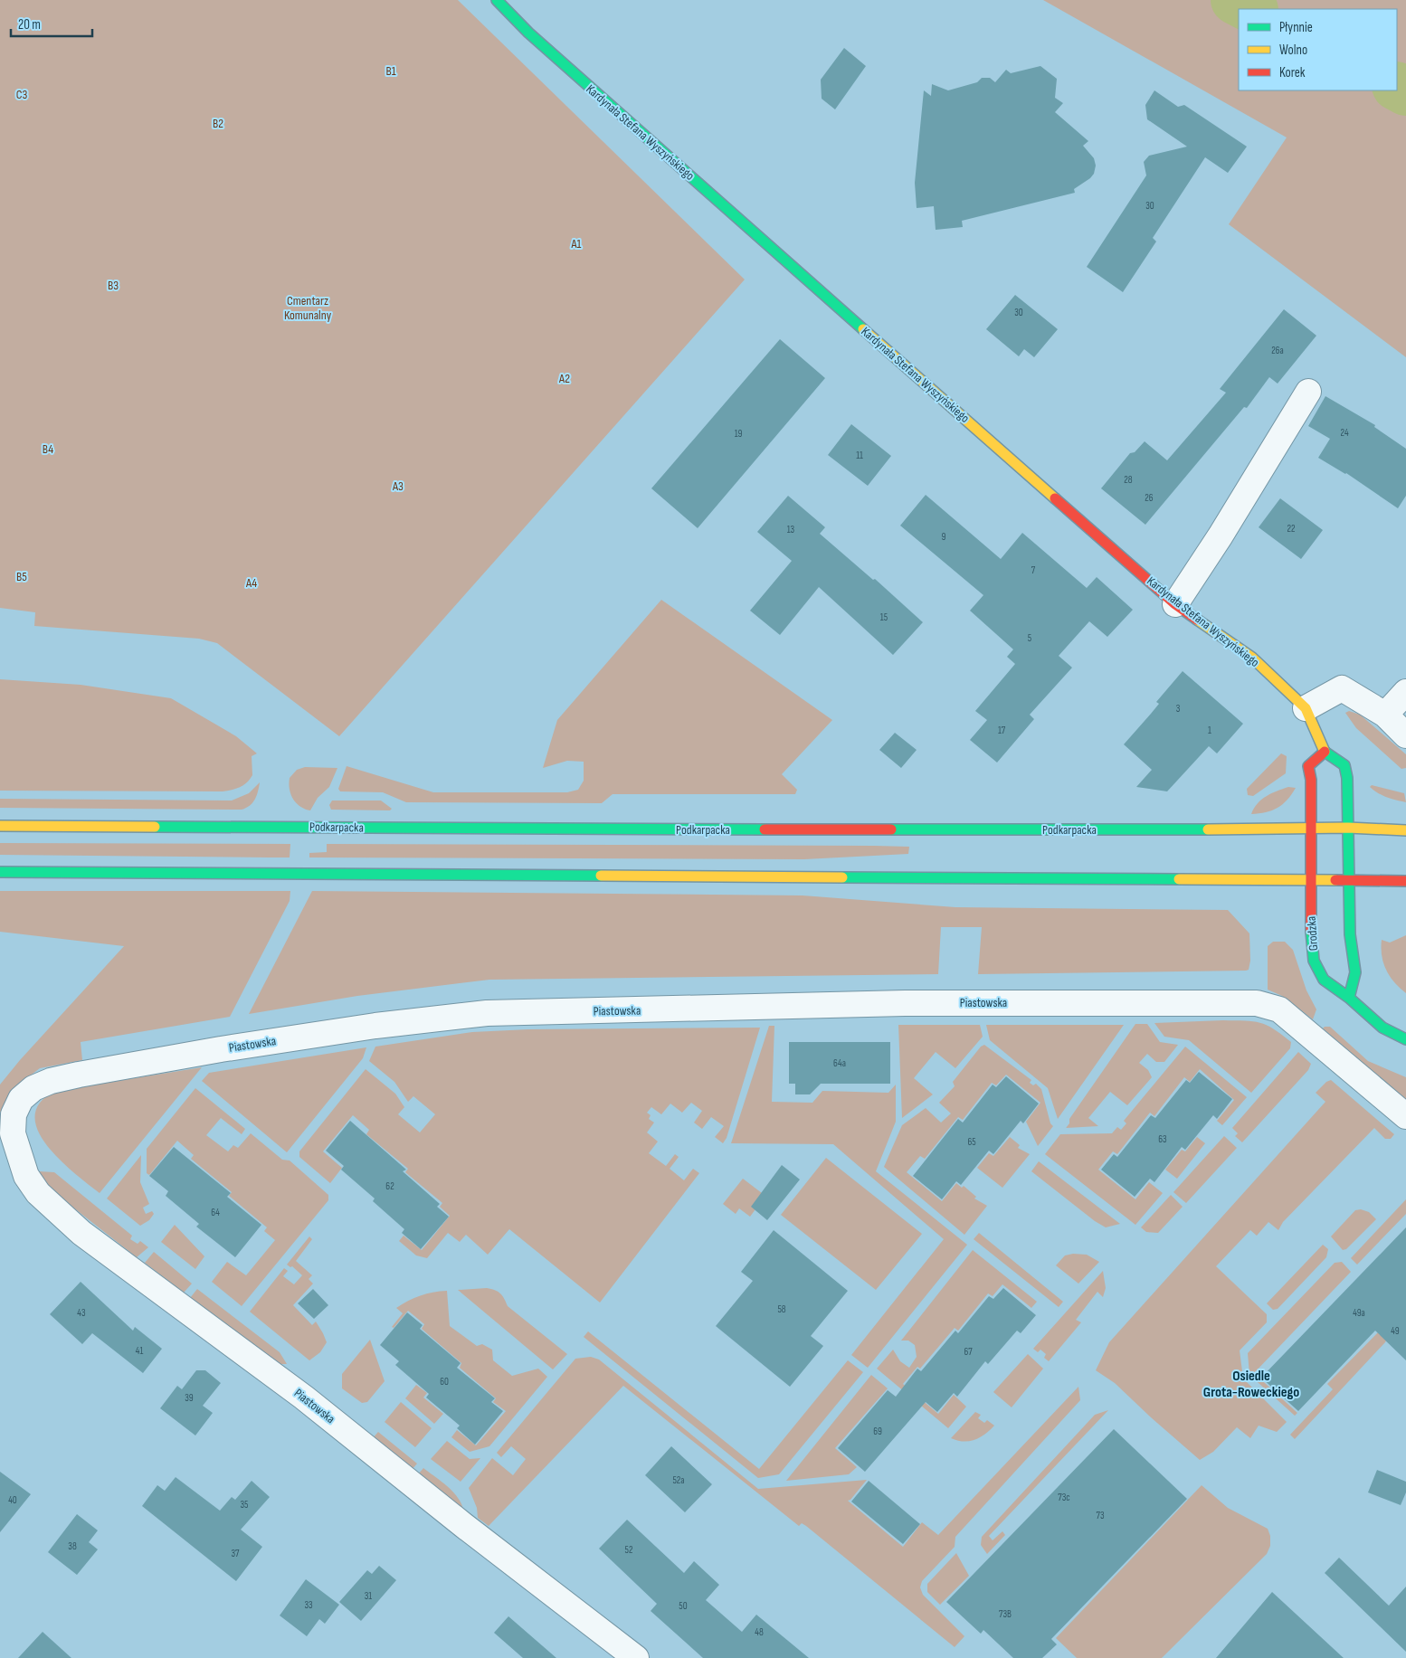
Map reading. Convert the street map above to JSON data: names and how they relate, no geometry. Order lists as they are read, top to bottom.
{
  "streets": {
    "main road": ["Kardynała Stefana Wyszyńskiego", "Podkarpacka", "Grodzka"],
    "street": ["Piastowska"]
  },
  "crossings": [
    ["Kardynała Stefana Wyszyńskiego", "Grodzka"],
    ["Podkarpacka", "Grodzka"]
  ],
  "districts": ["Osiedle Grota-Roweckiego"],
  "parks": [
    "B1",
    "C3",
    "B2",
    "A1",
    "B3",
    "Cmentarz Komunalny",
    "A2",
    "B4",
    "A3",
    "B5",
    "A4"
  ],
  "house_numbers": [
    "30",
    "30",
    "26a",
    "24",
    "19",
    "11",
    "28",
    "26",
    "22",
    "13",
    "9",
    "7",
    "15",
    "5",
    "3",
    "17",
    "1",
    "64a",
    "63",
    "65",
    "62",
    "64",
    "58",
    "43",
    "49a",
    "49",
    "41",
    "67",
    "60",
    "39",
    "69",
    "52a",
    "73c",
    "40",
    "35",
    "73",
    "38",
    "52",
    "37",
    "31",
    "33",
    "50",
    "73B",
    "48"
  ],
  "legend": ["Płynnie", "Wolno", "Korek"],
  "scale_bar": "20 m"
}
